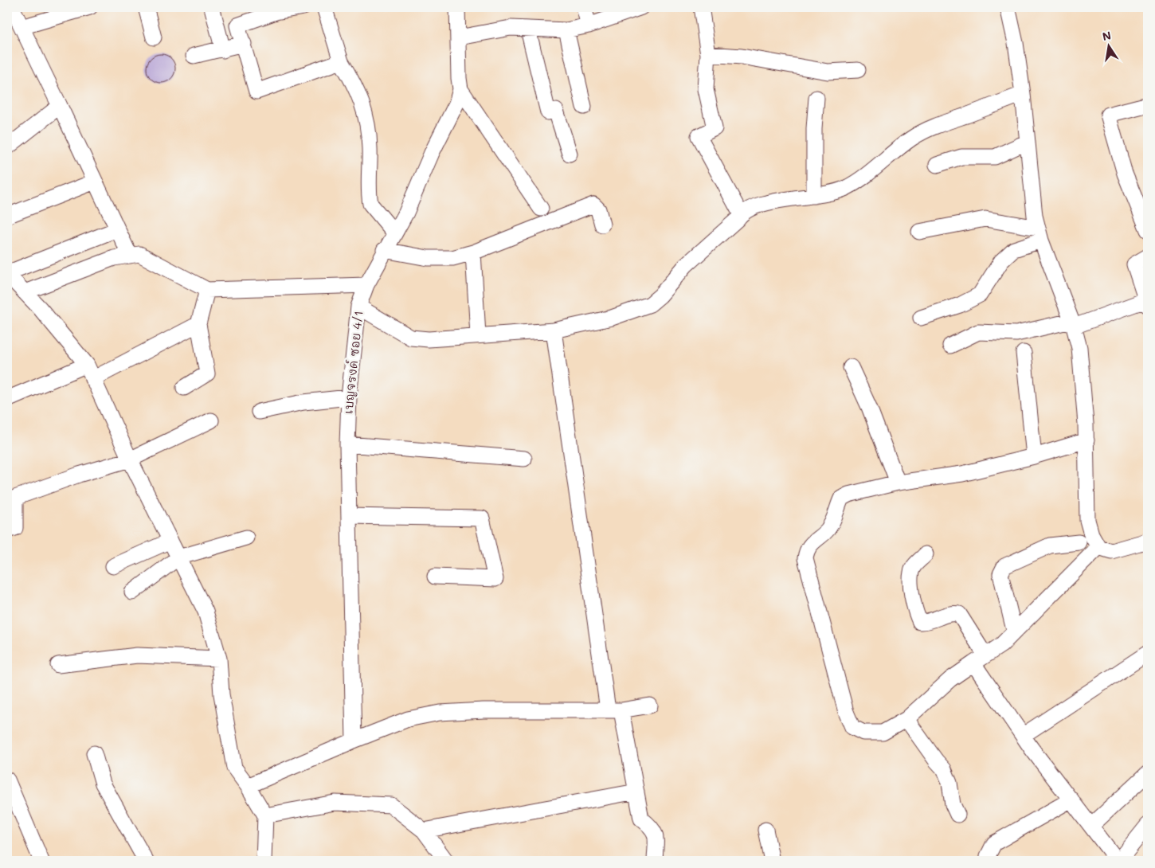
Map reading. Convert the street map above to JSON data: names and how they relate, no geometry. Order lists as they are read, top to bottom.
{
  "streets": {
    "street": ["เบญจรงด์ ซอย 4/1"]
  },
  "north": "top"
}
